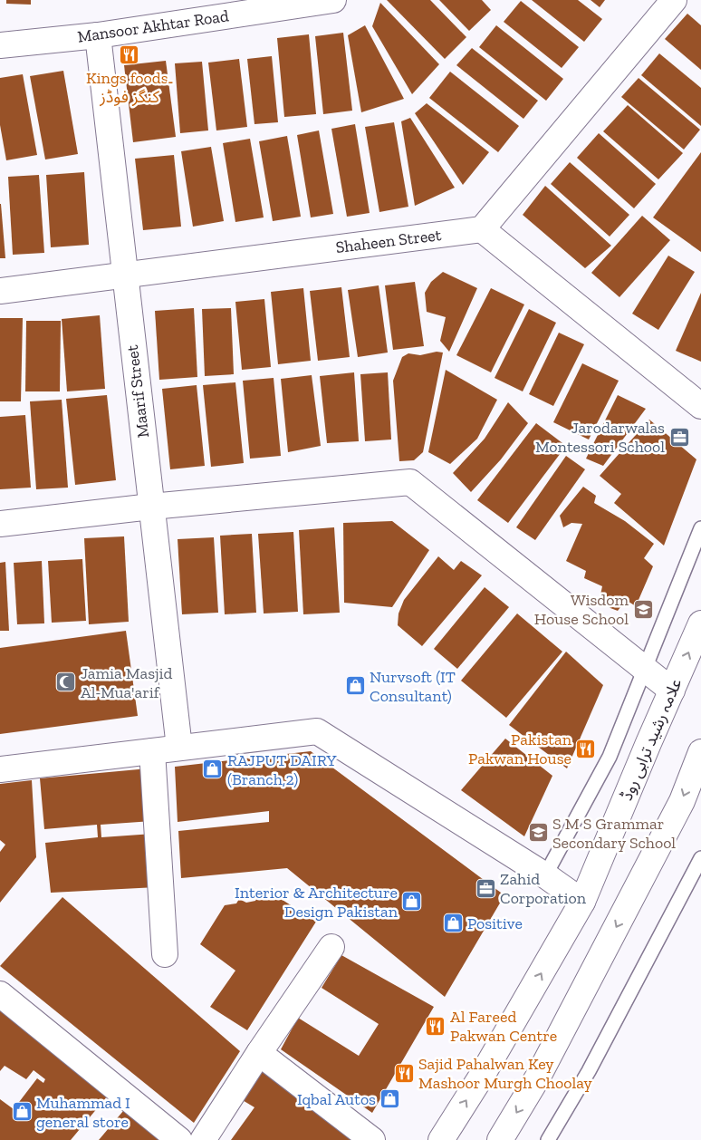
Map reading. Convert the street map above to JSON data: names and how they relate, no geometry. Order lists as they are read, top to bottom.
{
  "streets": {
    "street": [
      "Mansoor Akhtar Road",
      "Shaheen Street",
      "Maarif Street",
      "علامہ رشید ترابی روڈ"
    ]
  },
  "crossings": [
    ["Mansoor Akhtar Road", "Maarif Street"],
    ["Shaheen Street", "Maarif Street"]
  ],
  "places": {
    "restaurant": [
      "Kings foods۔ کنگز فوڈز",
      "Pakistan Pakwan House",
      "Al Fareed Pakwan Centre",
      "Sajid Pahalwan Key Mashoor Murgh Choolay"
    ],
    "office": ["Jarodarwalas Montessori School", "Zahid Corporation"],
    "school or university": ["Wisdom House School", "S M S Grammar Secondary School"],
    "mosque": ["Jamia Masjid Al-Mua'arif"],
    "shop": [
      "Nurvsoft (IT Consultant)",
      "RAJPUT DAIRY (Branch,2)",
      "Interior & Architecture Design Pakistan",
      "Positive",
      "Iqbal Autos",
      "Muhammad I general store"
    ]
  }
}
